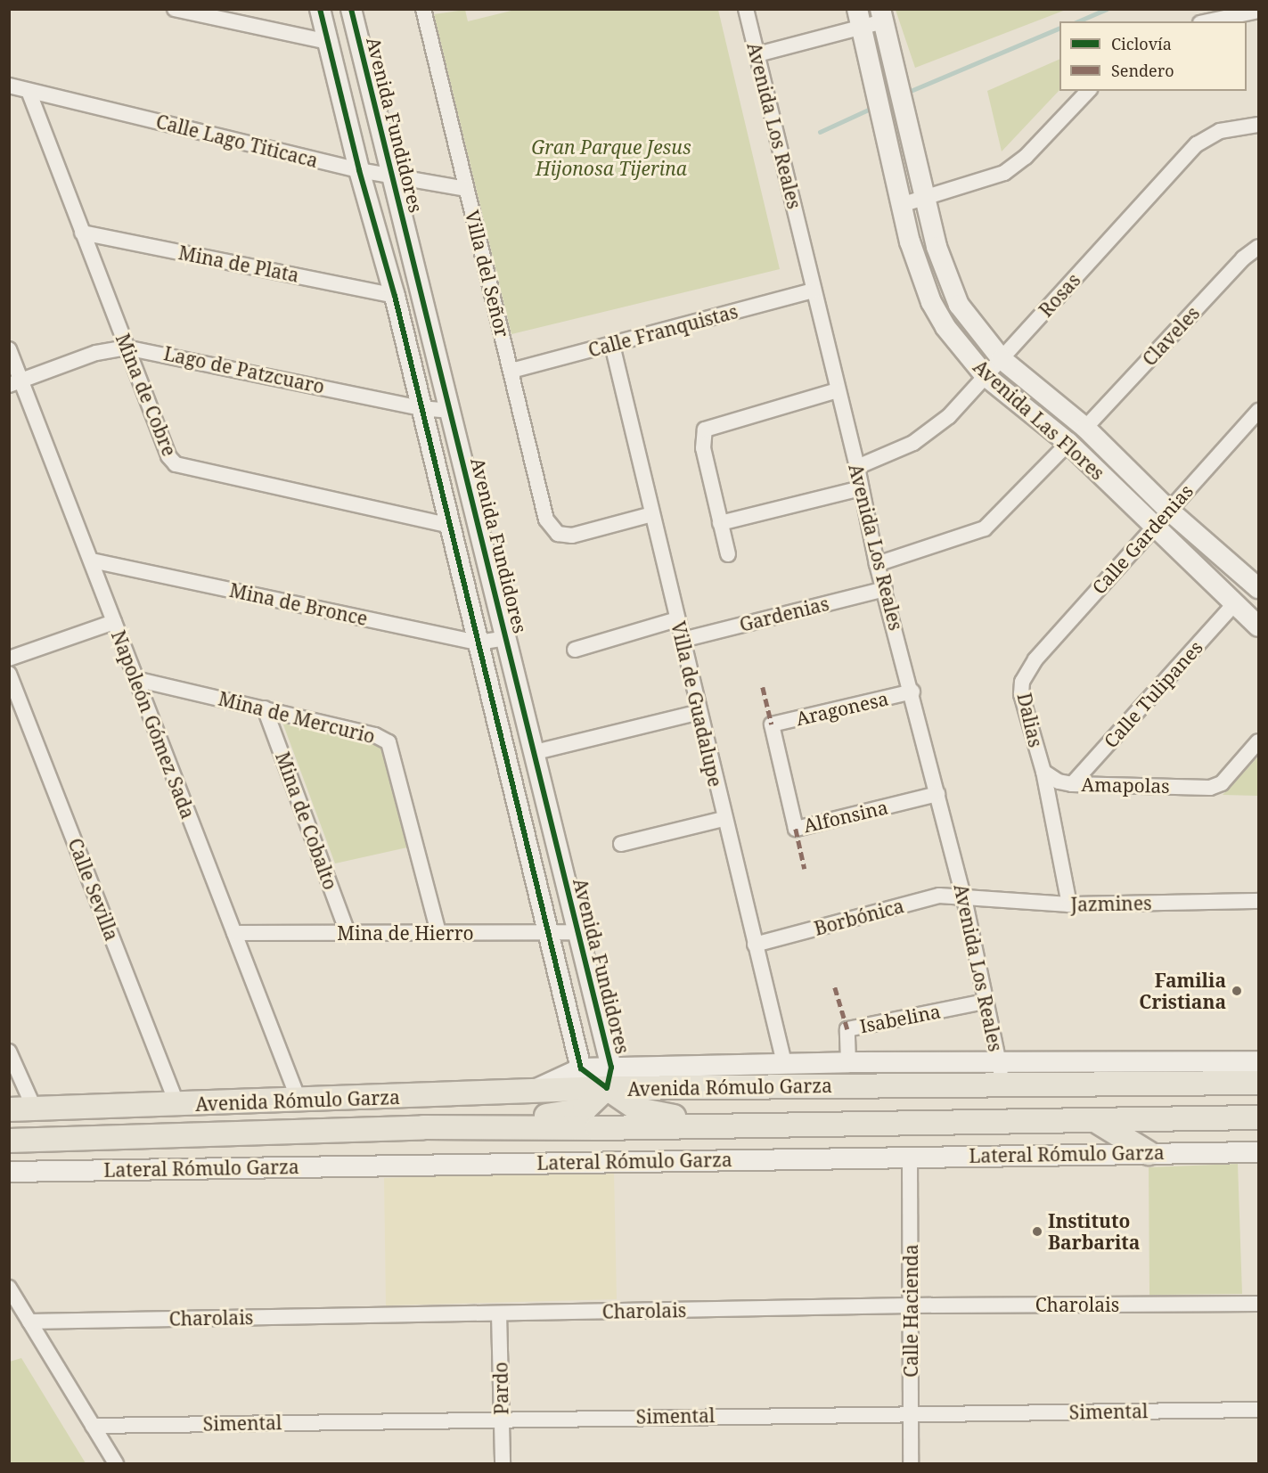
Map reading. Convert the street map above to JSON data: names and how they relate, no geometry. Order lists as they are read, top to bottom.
{
  "streets": {
    "main road": ["Avenida Rómulo Garza"],
    "street": [
      "Avenida Fundidores",
      "Avenida Los Reales",
      "Calle Lago Titicaca",
      "Mina de Plata",
      "Villa del Señor",
      "Rosas",
      "Calle Franquistas",
      "Claveles",
      "Lago de Patzcuaro",
      "Mina de Cobre",
      "Avenida Las Flores",
      "Calle Gardenias",
      "Mina de Bronce",
      "Gardenias",
      "Calle Tulipanes",
      "Villa de Guadalupe",
      "Aragonesa",
      "Mina de Mercurio",
      "Dalias",
      "Napoleón Gómez Sada",
      "Amapolas",
      "Alfonsina",
      "Mina de Cobalto",
      "Calle Sevilla",
      "Jazmines",
      "Borbónica",
      "Mina de Hierro",
      "Isabelina",
      "Lateral Rómulo Garza",
      "Charolais",
      "Calle Hacienda",
      "Pardo",
      "Simental"
    ]
  },
  "crossings": [
    ["Avenida Fundidores", "Calle Lago Titicaca"],
    ["Avenida Fundidores", "Lago de Patzcuaro"],
    ["Avenida Fundidores", "Mina de Bronce"],
    ["Avenida Fundidores", "Mina de Hierro"],
    ["Avenida Fundidores", "Avenida Rómulo Garza"],
    ["Avenida Los Reales", "Rosas"],
    ["Avenida Los Reales", "Calle Franquistas"],
    ["Avenida Los Reales", "Gardenias"],
    ["Avenida Los Reales", "Aragonesa"],
    ["Avenida Los Reales", "Alfonsina"],
    ["Avenida Los Reales", "Jazmines"],
    ["Avenida Los Reales", "Borbónica"],
    ["Avenida Los Reales", "Isabelina"],
    ["Avenida Los Reales", "Avenida Rómulo Garza"],
    ["Calle Lago Titicaca", "Villa del Señor"],
    ["Calle Lago Titicaca", "Mina de Cobre"],
    ["Mina de Plata", "Mina de Cobre"],
    ["Villa del Señor", "Calle Franquistas"],
    ["Villa del Señor", "Villa de Guadalupe"],
    ["Rosas", "Avenida Las Flores"],
    ["Calle Franquistas", "Villa de Guadalupe"],
    ["Claveles", "Avenida Las Flores"],
    ["Lago de Patzcuaro", "Mina de Cobre"],
    ["Lago de Patzcuaro", "Napoleón Gómez Sada"],
    ["Avenida Las Flores", "Calle Gardenias"],
    ["Avenida Las Flores", "Calle Tulipanes"],
    ["Calle Gardenias", "Dalias"],
    ["Mina de Bronce", "Napoleón Gómez Sada"],
    ["Gardenias", "Villa de Guadalupe"],
    ["Calle Tulipanes", "Amapolas"],
    ["Villa de Guadalupe", "Borbónica"],
    ["Aragonesa", "Alfonsina"],
    ["Mina de Mercurio", "Napoleón Gómez Sada"],
    ["Mina de Mercurio", "Mina de Cobalto"],
    ["Mina de Mercurio", "Mina de Hierro"],
    ["Dalias", "Amapolas"],
    ["Dalias", "Jazmines"],
    ["Napoleón Gómez Sada", "Mina de Hierro"],
    ["Napoleón Gómez Sada", "Avenida Rómulo Garza"],
    ["Mina de Cobalto", "Mina de Hierro"],
    ["Calle Sevilla", "Avenida Rómulo Garza"],
    ["Jazmines", "Borbónica"],
    ["Lateral Rómulo Garza", "Calle Hacienda"],
    ["Charolais", "Calle Hacienda"],
    ["Charolais", "Pardo"],
    ["Calle Hacienda", "Simental"],
    ["Pardo", "Simental"]
  ],
  "parks": ["Gran Parque Jesus Hijonosa Tijerina"],
  "places": ["Familia Cristiana", "Instituto Barbarita"],
  "legend": ["Ciclovía", "Sendero"]
}
